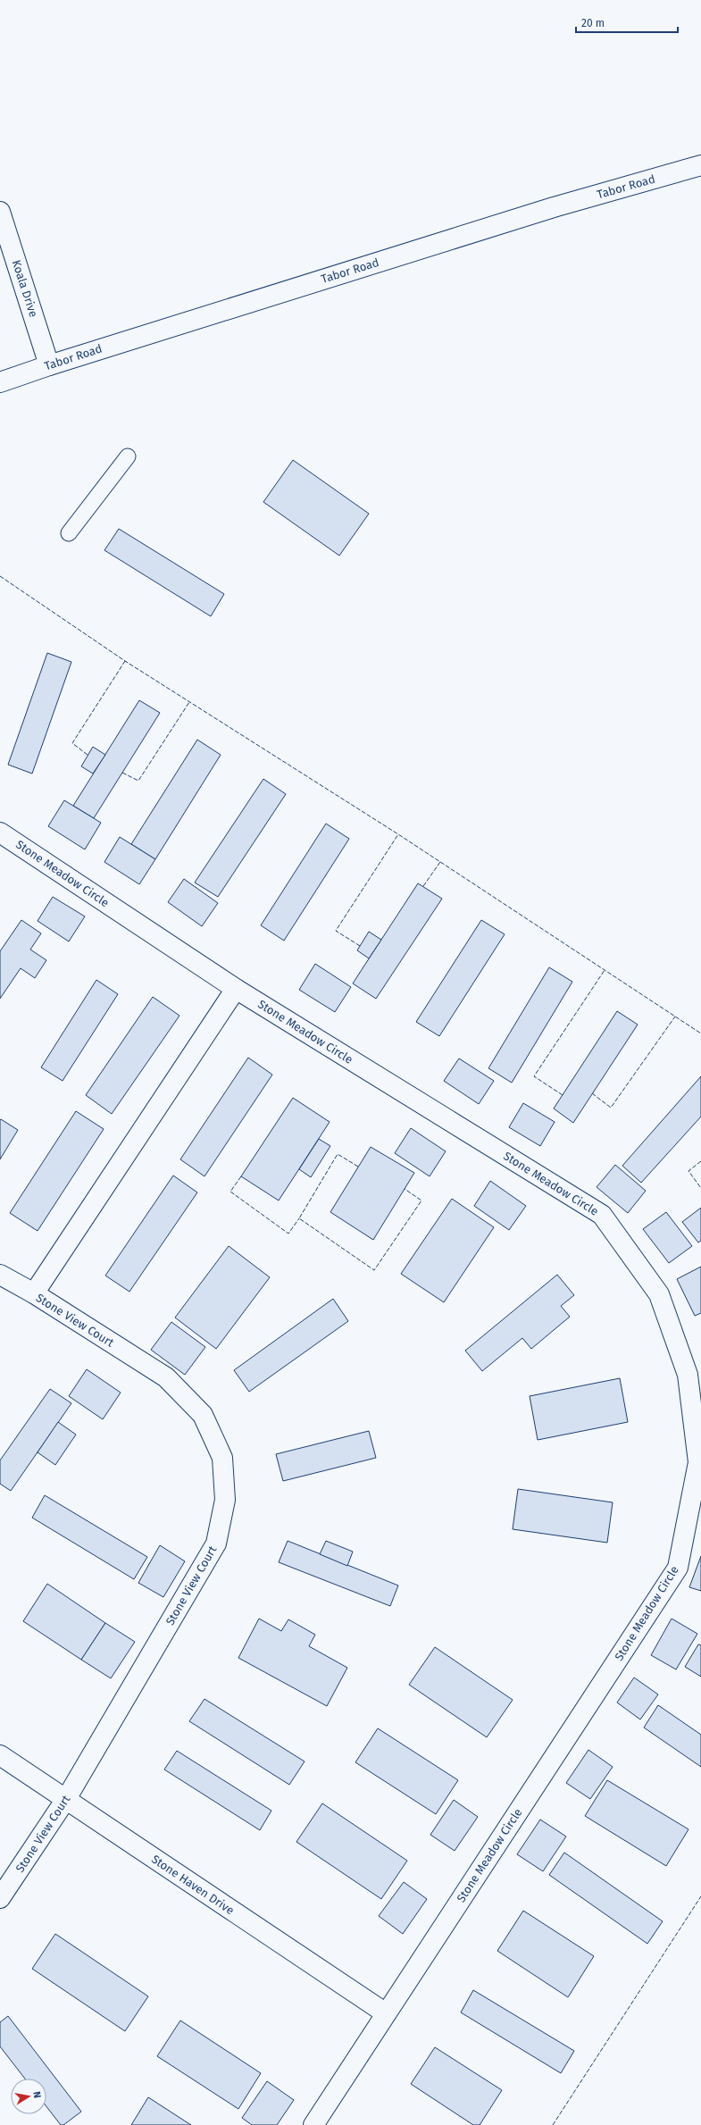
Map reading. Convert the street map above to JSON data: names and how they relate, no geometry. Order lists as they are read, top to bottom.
{
  "streets": {
    "street": [
      "Tabor Road",
      "Koala Drive",
      "Stone Meadow Circle",
      "Stone View Court",
      "Stone Haven Drive"
    ]
  },
  "crossings": [
    ["Tabor Road", "Koala Drive"],
    ["Stone Meadow Circle", "Stone Haven Drive"],
    ["Stone View Court", "Stone Haven Drive"]
  ],
  "scale_bar": "20 m",
  "north": "right"
}
